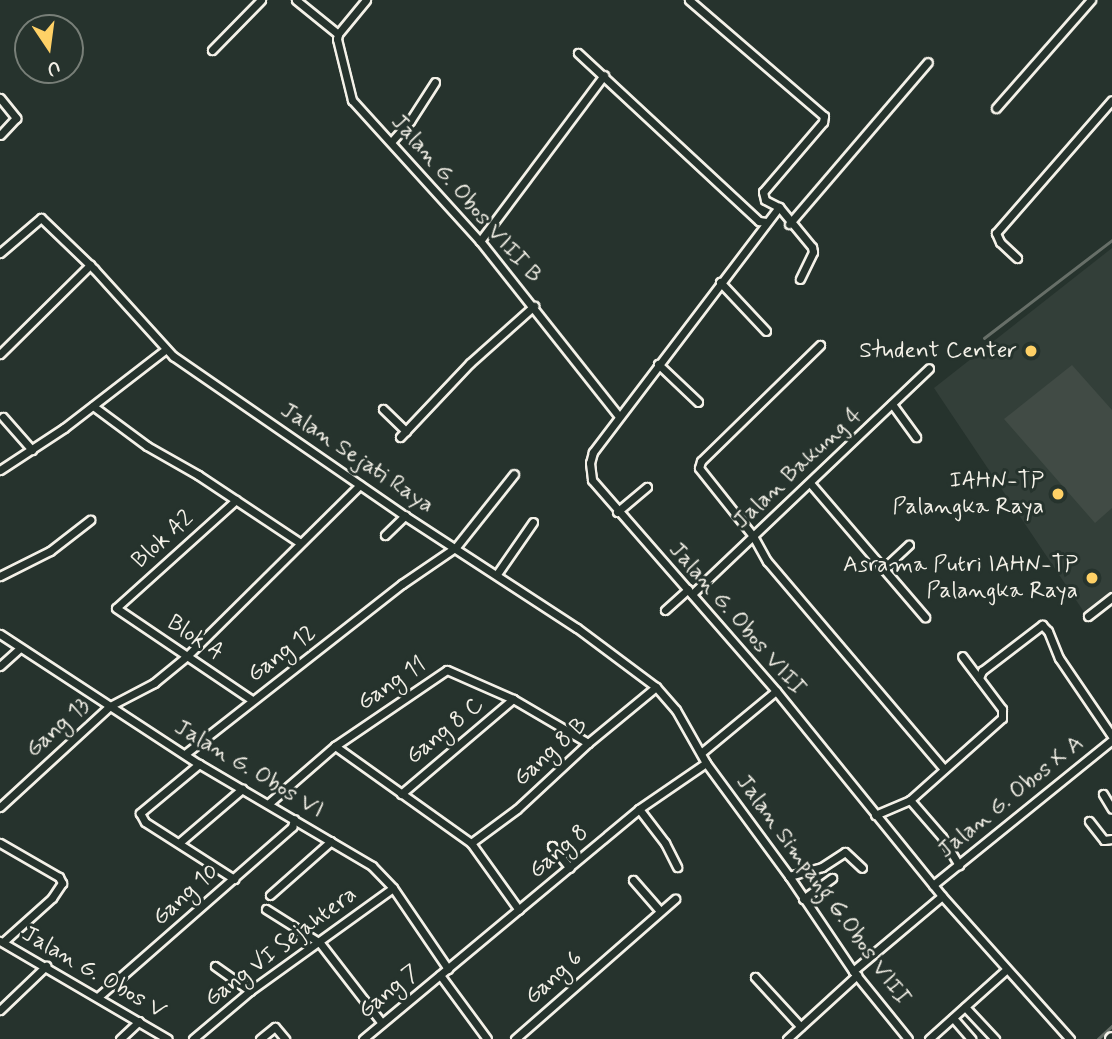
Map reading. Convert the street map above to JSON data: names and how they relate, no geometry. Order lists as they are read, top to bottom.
{
  "streets": {
    "street": [
      "Jalan G. Obos VIII B",
      "Jalan Sejati Raya",
      "Jalan Bakung 4",
      "Blok A2",
      "Jalan G. Obos VIII",
      "Blok A",
      "Gang 12",
      "Gang 11",
      "Gang 13",
      "Gang 8 C",
      "Gang 8 B",
      "Jalan G. Obos VI",
      "Jalan G. Obos X A",
      "Gang 8",
      "Jalan Simpang G.Obos VIII",
      "Gang 10",
      "Gang VI Sejahtera",
      "Jalan G. Obos V",
      "Gang 6",
      "Gang 7"
    ]
  },
  "crossings": [
    ["Jalan G. Obos VIII B", "Jalan G. Obos VIII"],
    ["Jalan Sejati Raya", "Gang 12"],
    ["Jalan Sejati Raya", "Gang 13"],
    ["Jalan Sejati Raya", "Gang 8 B"],
    ["Jalan Sejati Raya", "Jalan Simpang G.Obos VIII"],
    ["Jalan Bakung 4", "Jalan G. Obos VIII"],
    ["Blok A2", "Blok A"],
    ["Jalan G. Obos VIII", "Jalan G. Obos X A"],
    ["Blok A", "Gang 12"],
    ["Blok A", "Gang 13"],
    ["Gang 12", "Jalan G. Obos VI"],
    ["Gang 11", "Gang 8 C"],
    ["Gang 11", "Gang 8 B"],
    ["Gang 11", "Jalan G. Obos VI"],
    ["Gang 13", "Jalan G. Obos VI"],
    ["Jalan G. Obos VI", "Gang 8"],
    ["Jalan G. Obos VI", "Gang 10"],
    ["Jalan G. Obos VI", "Gang VI Sejahtera"],
    ["Gang 8", "Jalan Simpang G.Obos VIII"],
    ["Gang 8", "Gang 7"],
    ["Gang 10", "Jalan G. Obos V"]
  ],
  "places": ["Student Center", "IAHN-TP Palangka Raya", "Asrama Putri IAHN-TP Palangka Raya"],
  "north": "bottom"
}
